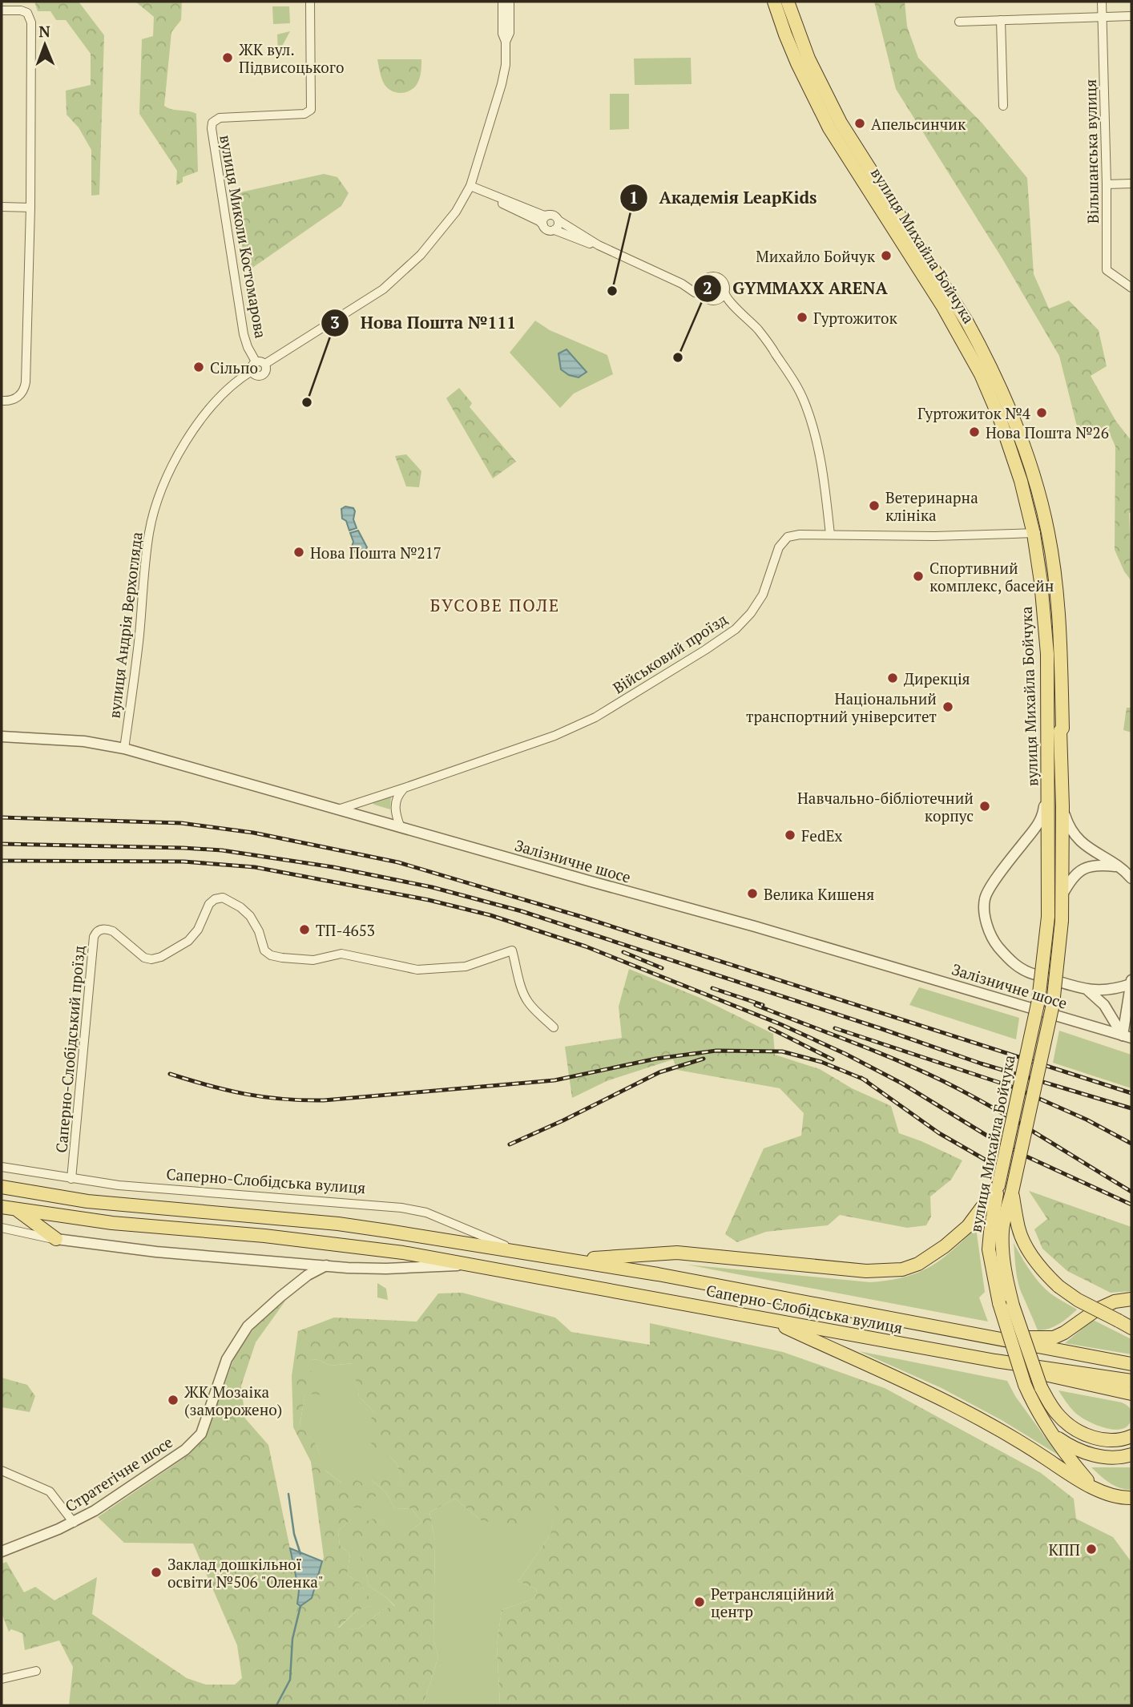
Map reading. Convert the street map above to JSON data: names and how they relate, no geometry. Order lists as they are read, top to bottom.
{
  "streets": {
    "main road": ["вулиця Михайла Бойчука", "Саперно-Слобідська вулиця"],
    "street": [
      "Вільшанська вулиця",
      "вулиця Миколи Костомарова",
      "вулиця Андрія Верхогляда",
      "Військовий проїзд",
      "Залізничне шосе",
      "Саперно-Слобідський проїзд",
      "Стратегічне шосе"
    ]
  },
  "crossings": [
    ["вулиця Миколи Костомарова", "вулиця Андрія Верхогляда"],
    ["вулиця Михайла Бойчука", "Військовий проїзд"],
    ["вулиця Андрія Верхогляда", "Залізничне шосе"],
    ["Військовий проїзд", "Залізничне шосе"],
    ["Саперно-Слобідський проїзд", "Саперно-Слобідська вулиця"],
    ["Саперно-Слобідська вулиця", "Стратегічне шосе"]
  ],
  "districts": ["БУСОВЕ ПОЛЕ"],
  "places": [
    "ЖК вул. Підвисоцького",
    "Апельсинчик",
    "Михайло Бойчук",
    "Академія LeapKids",
    "Гуртожиток",
    "GYMMAXX ARENA",
    "Сільпо",
    "Нова Пошта №111",
    "Гуртожиток №4",
    "Нова Пошта №26",
    "Ветеринарна клініка",
    "Нова Пошта №217",
    "Спортивний комплекс, басейн",
    "Дирекція",
    "Національний транспортний університет",
    "Навчально-бібліотечний корпус",
    "FedEx",
    "Велика Кишеня",
    "ТП-4653",
    "ЖК Мозаіка (заморожено)",
    "КПП",
    "Заклад дошкільної освіти №506 \"Оленка\"",
    "Ретрансляційний центр"
  ],
  "north": "top"
}
